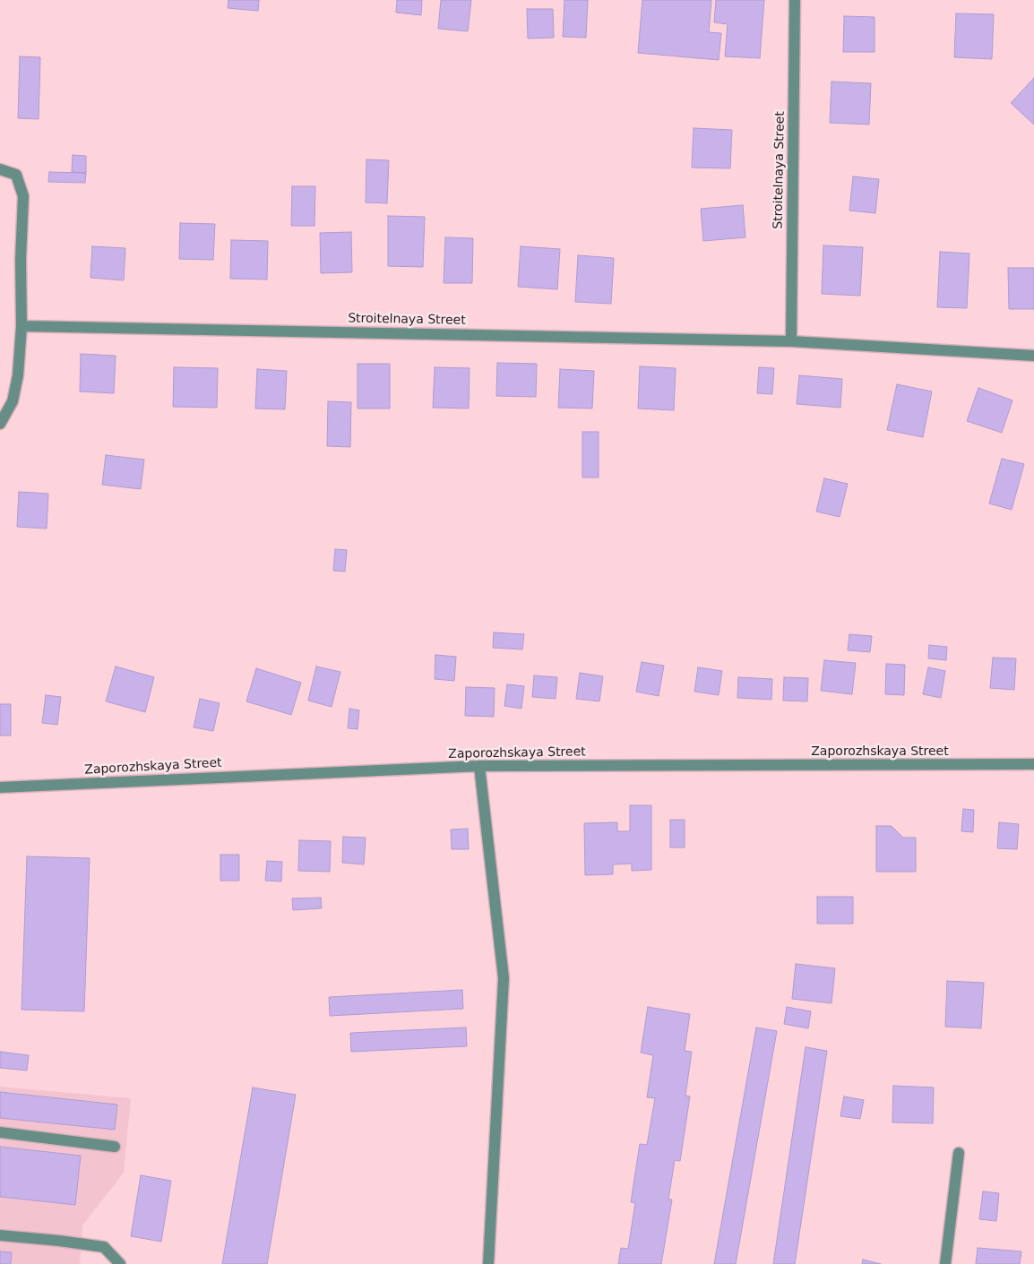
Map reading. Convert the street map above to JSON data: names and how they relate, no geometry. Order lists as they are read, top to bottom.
{
  "streets": {
    "street": ["Stroitelnaya Street", "Zaporozhskaya Street"]
  }
}
